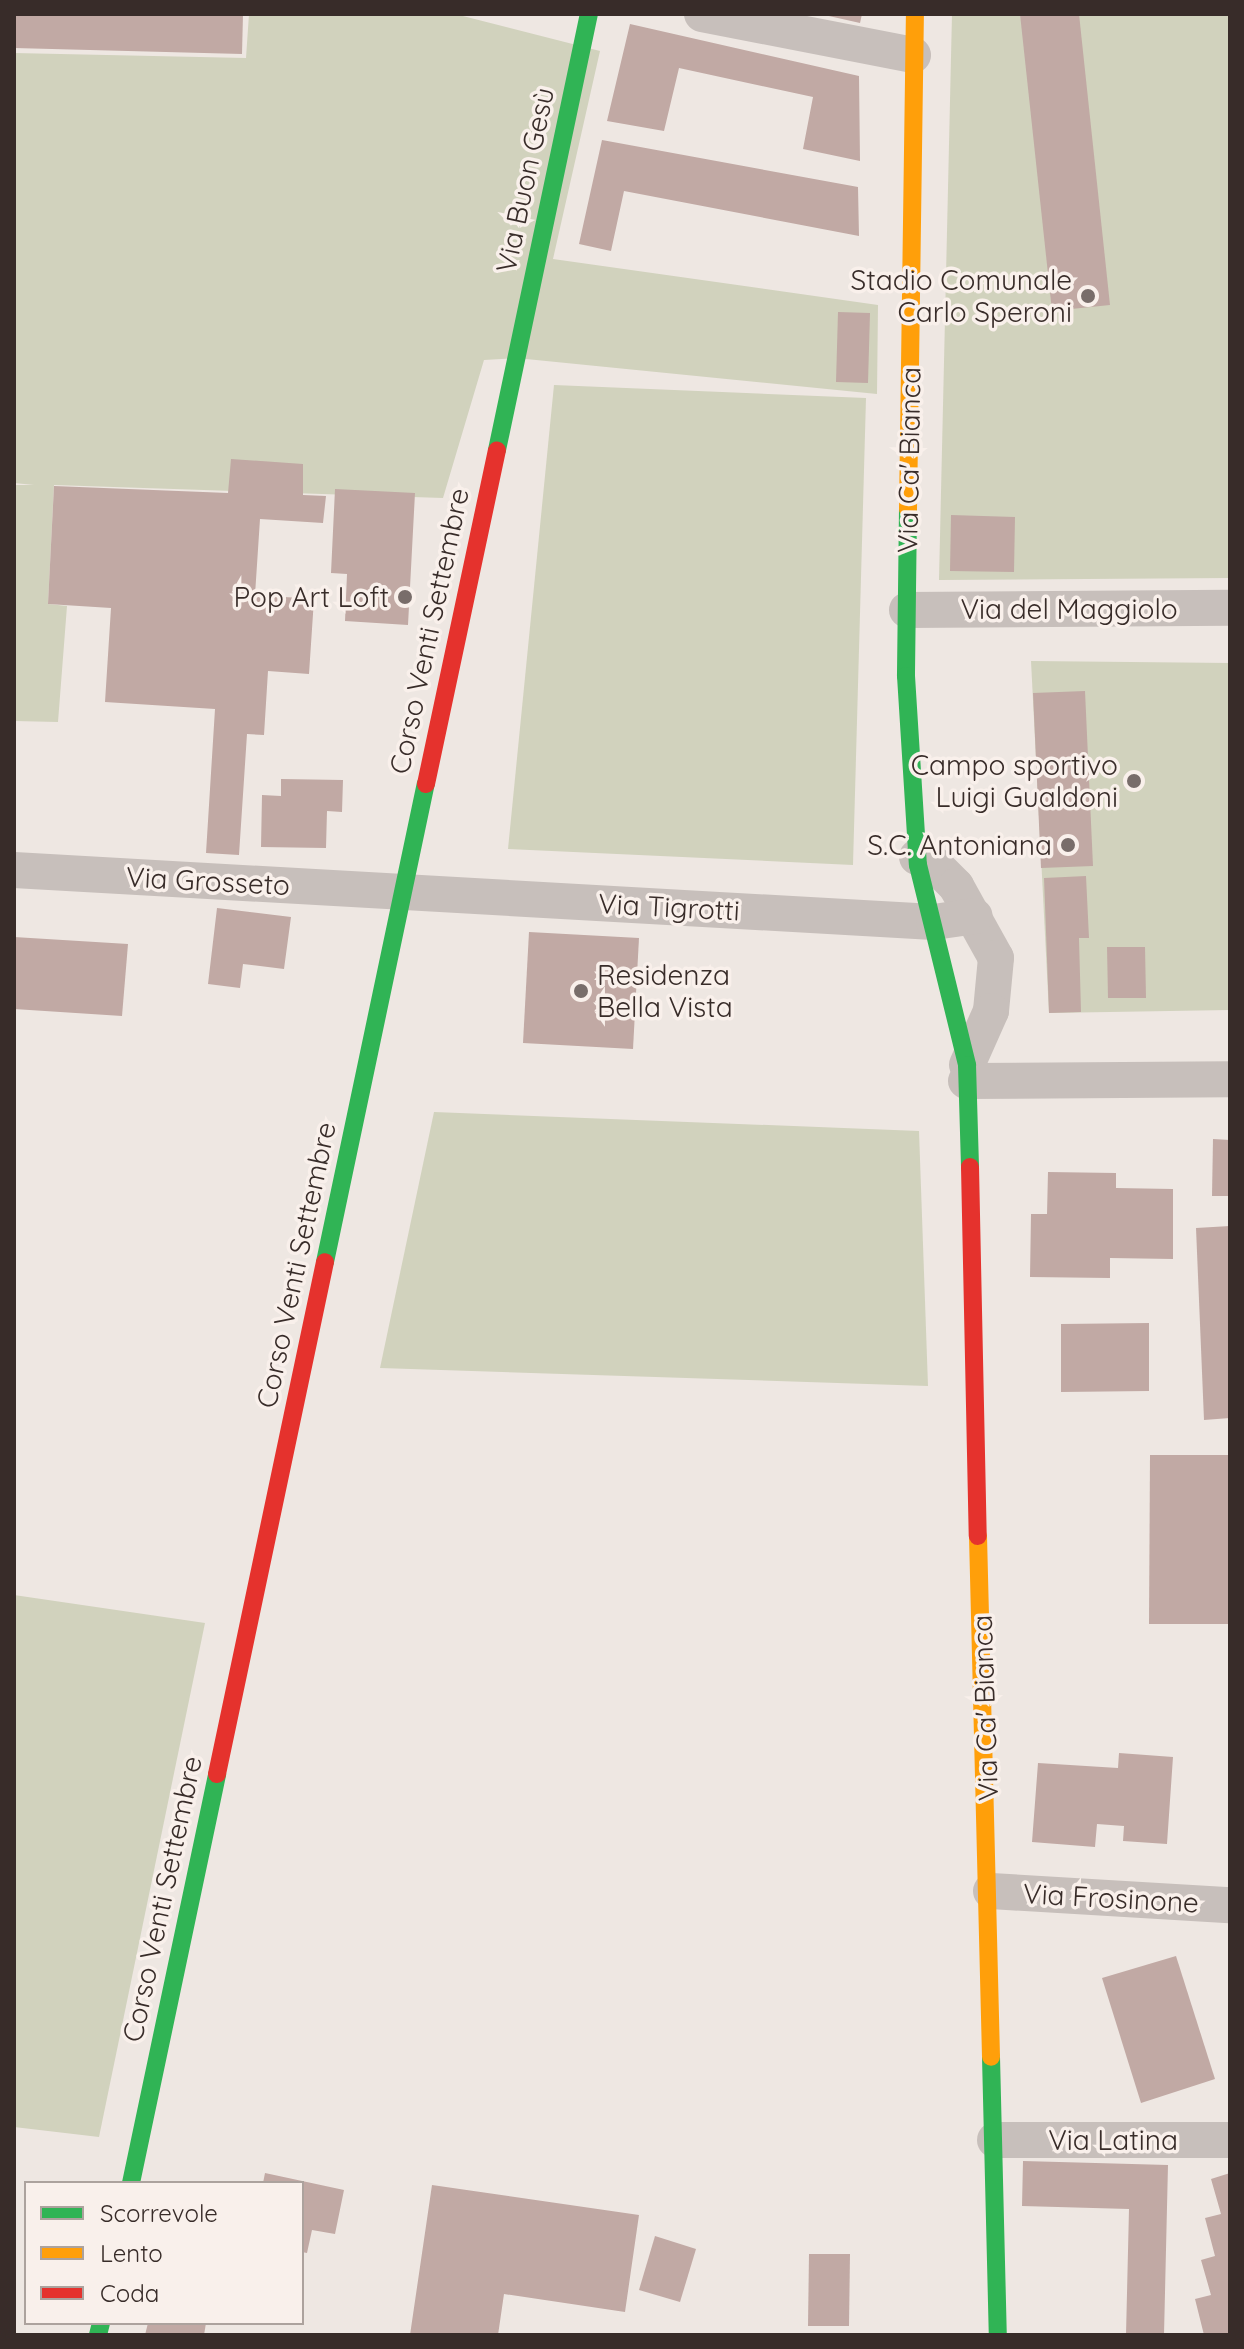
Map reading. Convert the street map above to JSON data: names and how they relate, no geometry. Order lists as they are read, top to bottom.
{
  "streets": {
    "street": [
      "Via Buon Gesù",
      "Via Ca' Bianca",
      "Via del Maggiolo",
      "Corso Venti Settembre",
      "Via Grosseto",
      "Via Tigrotti",
      "Via Frosinone",
      "Via Latina"
    ]
  },
  "crossings": [
    ["Via Buon Gesù", "Corso Venti Settembre"],
    ["Via Ca' Bianca", "Via del Maggiolo"],
    ["Via Ca' Bianca", "Via Tigrotti"],
    ["Via Ca' Bianca", "Via Frosinone"],
    ["Via Ca' Bianca", "Via Latina"],
    ["Corso Venti Settembre", "Via Grosseto"],
    ["Corso Venti Settembre", "Via Tigrotti"],
    ["Via Grosseto", "Via Tigrotti"]
  ],
  "places": [
    "Stadio Comunale Carlo Speroni",
    "Pop Art Loft",
    "Campo sportivo Luigi Gualdoni",
    "S.C. Antoniana",
    "Residenza Bella Vista"
  ],
  "legend": ["Scorrevole", "Lento", "Coda"]
}
